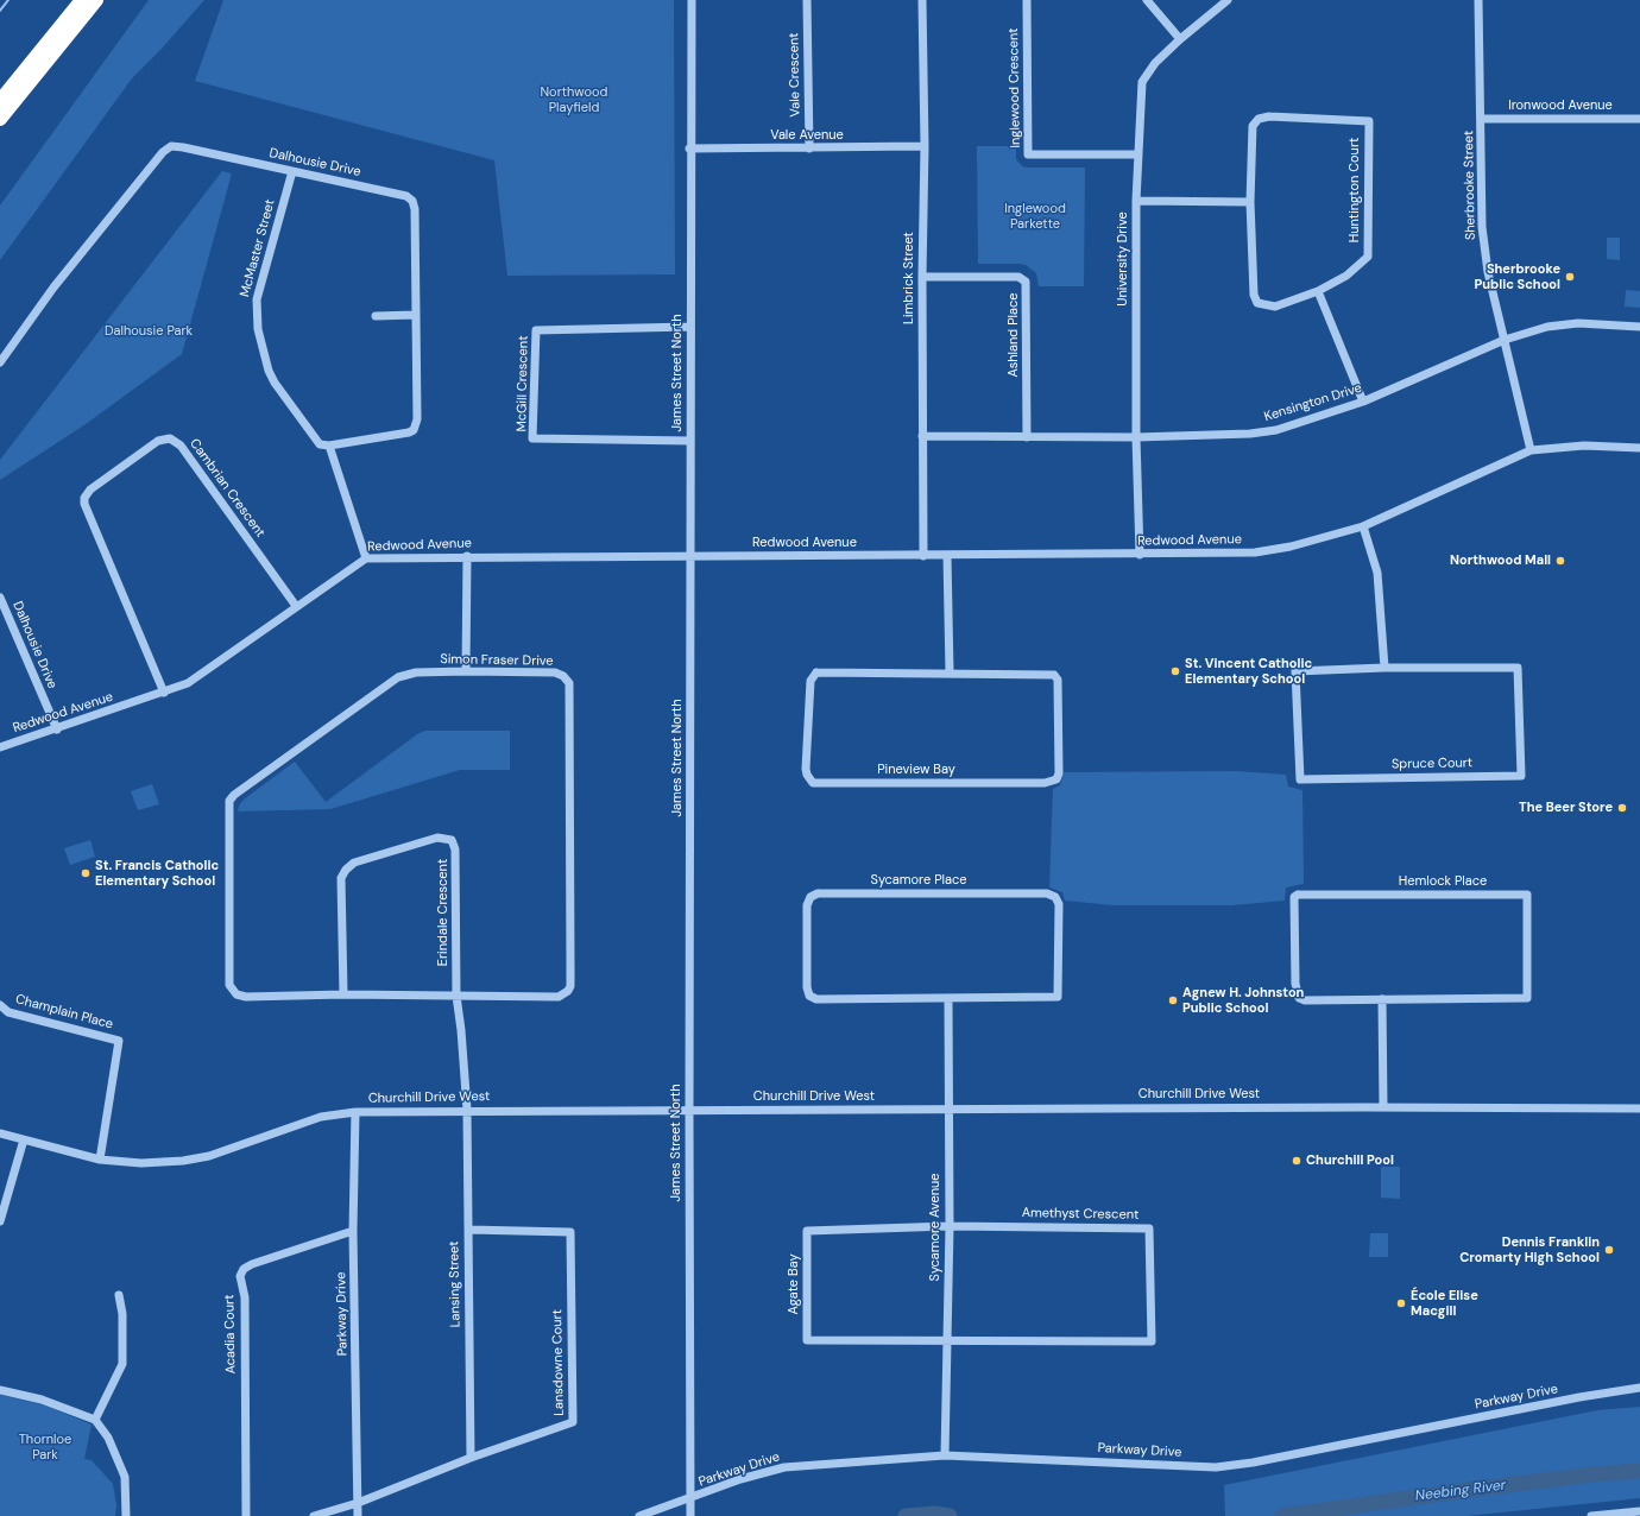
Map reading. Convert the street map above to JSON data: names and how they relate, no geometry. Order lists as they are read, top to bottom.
{
  "streets": {
    "street": [
      "Vale Crescent",
      "Inglewood Crescent",
      "Ironwood Avenue",
      "Vale Avenue",
      "Dalhousie Drive",
      "Sherbrooke Street",
      "Huntington Court",
      "McMaster Street",
      "University Drive",
      "Limbrick Street",
      "Ashland Place",
      "James Street North",
      "McGill Crescent",
      "Kensington Drive",
      "Cambrian Crescent",
      "Redwood Avenue",
      "Simon Fraser Drive",
      "Spruce Court",
      "Pineview Bay",
      "Sycamore Place",
      "Hemlock Place",
      "Erindale Crescent",
      "Champlain Place",
      "Churchill Drive West",
      "Amethyst Crescent",
      "Sycamore Avenue",
      "Lansing Street",
      "Agate Bay",
      "Parkway Drive",
      "Acadia Court",
      "Lansdowne Court"
    ]
  },
  "crossings": [
    ["Vale Crescent", "Vale Avenue"],
    ["Inglewood Crescent", "University Drive"],
    ["Ironwood Avenue", "Sherbrooke Street"],
    ["Vale Avenue", "Limbrick Street"],
    ["Vale Avenue", "James Street North"],
    ["Dalhousie Drive", "McMaster Street"],
    ["Dalhousie Drive", "Redwood Avenue"],
    ["Sherbrooke Street", "Kensington Drive"],
    ["Sherbrooke Street", "Redwood Avenue"],
    ["University Drive", "Kensington Drive"],
    ["University Drive", "Redwood Avenue"],
    ["Limbrick Street", "Ashland Place"],
    ["Limbrick Street", "Kensington Drive"],
    ["Limbrick Street", "Redwood Avenue"],
    ["Ashland Place", "Kensington Drive"],
    ["James Street North", "McGill Crescent"],
    ["James Street North", "Redwood Avenue"],
    ["James Street North", "Churchill Drive West"],
    ["James Street North", "Parkway Drive"],
    ["Cambrian Crescent", "Redwood Avenue"],
    ["Simon Fraser Drive", "Erindale Crescent"],
    ["Simon Fraser Drive", "Lansing Street"],
    ["Sycamore Place", "Sycamore Avenue"],
    ["Erindale Crescent", "Lansing Street"],
    ["Champlain Place", "Churchill Drive West"],
    ["Churchill Drive West", "Sycamore Avenue"],
    ["Churchill Drive West", "Lansing Street"],
    ["Churchill Drive West", "Parkway Drive"],
    ["Amethyst Crescent", "Sycamore Avenue"],
    ["Amethyst Crescent", "Agate Bay"],
    ["Sycamore Avenue", "Agate Bay"],
    ["Sycamore Avenue", "Parkway Drive"],
    ["Lansing Street", "Lansdowne Court"],
    ["Parkway Drive", "Acadia Court"],
    ["Parkway Drive", "Lansdowne Court"]
  ],
  "water": ["Neebing River"],
  "parks": [
    "Northwood Playfield",
    "Inglewood Parkette",
    "Dalhousie Park",
    "Thornloe Park"
  ],
  "places": [
    "Sherbrooke Public School",
    "Northwood Mall",
    "St. Vincent Catholic Elementary School",
    "The Beer Store",
    "St. Francis Catholic Elementary School",
    "Agnew H. Johnston Public School",
    "Churchill Pool",
    "Dennis Franklin Cromarty High School",
    "École Elise Macgill"
  ]
}
